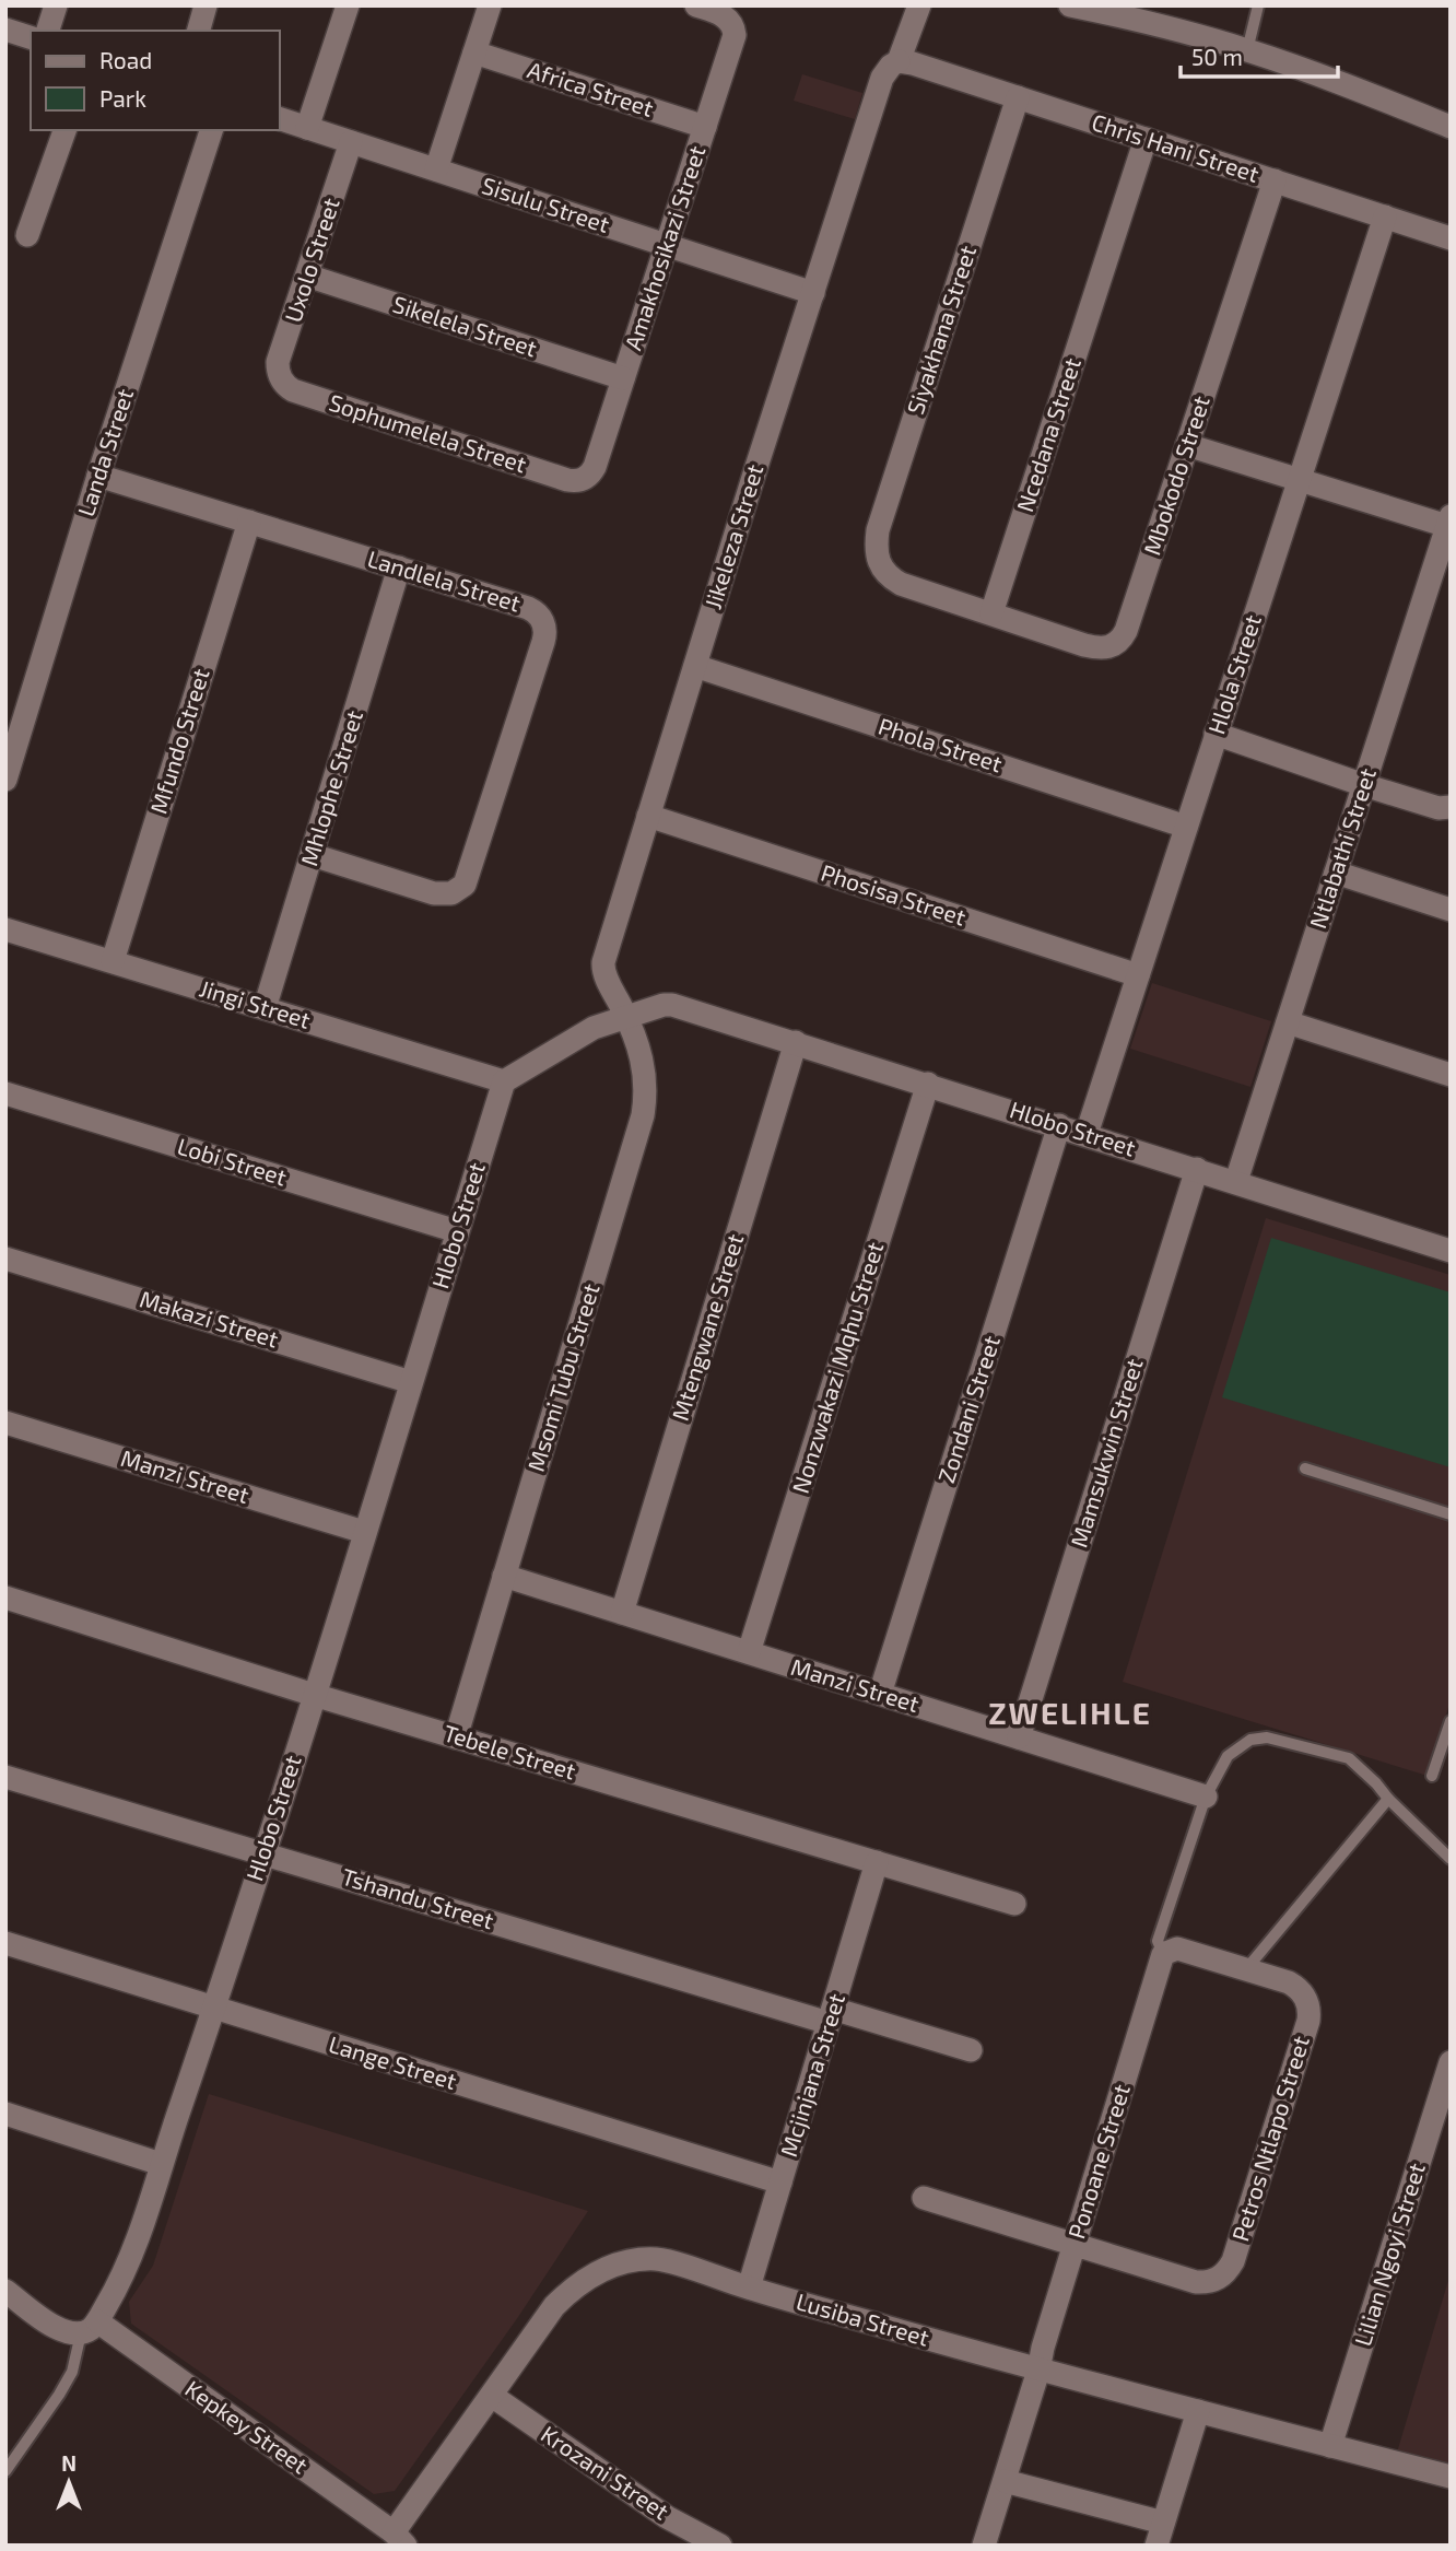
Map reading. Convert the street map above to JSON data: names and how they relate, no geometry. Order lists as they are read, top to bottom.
{
  "streets": {
    "street": [
      "Africa Street",
      "Chris Hani Street",
      "Sisulu Street",
      "Amakhosikazi Street",
      "Uxolo Street",
      "Sikelela Street",
      "Siyakhana Street",
      "Sophumelela Street",
      "Ncedana Street",
      "Landa Street",
      "Mbokodo Street",
      "Jikeleza Street",
      "Landlela Street",
      "Hlola Street",
      "Mfundo Street",
      "Phola Street",
      "Mhlophe Street",
      "Ntlabathi Street",
      "Phosisa Street",
      "Jingi Street",
      "Hlobo Street",
      "Lobi Street",
      "Makazi Street",
      "Mtengwane Street",
      "Nonzwakazi Mqhu Street",
      "Msomi Tubu Street",
      "Zondani Street",
      "Mamsukwin Street",
      "Manzi Street",
      "Tebele Street",
      "Tshandu Street",
      "Lange Street",
      "Mcjinjana Street",
      "Petros Ntlapo Street",
      "Ponoane Street",
      "Lilian Ngoyi Street",
      "Lusiba Street",
      "Kepkey Street",
      "Krozani Street"
    ]
  },
  "crossings": [
    ["Africa Street", "Amakhosikazi Street"],
    ["Chris Hani Street", "Siyakhana Street"],
    ["Chris Hani Street", "Ncedana Street"],
    ["Chris Hani Street", "Mbokodo Street"],
    ["Chris Hani Street", "Jikeleza Street"],
    ["Chris Hani Street", "Hlola Street"],
    ["Sisulu Street", "Amakhosikazi Street"],
    ["Sisulu Street", "Uxolo Street"],
    ["Sisulu Street", "Jikeleza Street"],
    ["Amakhosikazi Street", "Sikelela Street"],
    ["Amakhosikazi Street", "Sophumelela Street"],
    ["Uxolo Street", "Sikelela Street"],
    ["Uxolo Street", "Sophumelela Street"],
    ["Siyakhana Street", "Ncedana Street"],
    ["Siyakhana Street", "Mbokodo Street"],
    ["Ncedana Street", "Mbokodo Street"],
    ["Landa Street", "Landlela Street"],
    ["Jikeleza Street", "Phola Street"],
    ["Jikeleza Street", "Phosisa Street"],
    ["Jikeleza Street", "Hlobo Street"],
    ["Jikeleza Street", "Msomi Tubu Street"],
    ["Landlela Street", "Mfundo Street"],
    ["Landlela Street", "Mhlophe Street"],
    ["Hlola Street", "Phola Street"],
    ["Hlola Street", "Phosisa Street"],
    ["Hlola Street", "Hlobo Street"],
    ["Mfundo Street", "Jingi Street"],
    ["Mhlophe Street", "Jingi Street"],
    ["Ntlabathi Street", "Hlobo Street"],
    ["Jingi Street", "Hlobo Street"],
    ["Hlobo Street", "Lobi Street"],
    ["Hlobo Street", "Makazi Street"],
    ["Hlobo Street", "Mtengwane Street"],
    ["Hlobo Street", "Nonzwakazi Mqhu Street"],
    ["Hlobo Street", "Msomi Tubu Street"],
    ["Hlobo Street", "Zondani Street"],
    ["Hlobo Street", "Mamsukwin Street"],
    ["Hlobo Street", "Manzi Street"],
    ["Hlobo Street", "Tebele Street"],
    ["Hlobo Street", "Tshandu Street"],
    ["Hlobo Street", "Lange Street"],
    ["Hlobo Street", "Kepkey Street"],
    ["Mtengwane Street", "Manzi Street"],
    ["Nonzwakazi Mqhu Street", "Manzi Street"],
    ["Msomi Tubu Street", "Manzi Street"],
    ["Msomi Tubu Street", "Tebele Street"],
    ["Zondani Street", "Manzi Street"],
    ["Mamsukwin Street", "Manzi Street"],
    ["Tebele Street", "Mcjinjana Street"],
    ["Tshandu Street", "Mcjinjana Street"],
    ["Lange Street", "Mcjinjana Street"],
    ["Mcjinjana Street", "Lusiba Street"],
    ["Petros Ntlapo Street", "Ponoane Street"],
    ["Ponoane Street", "Lusiba Street"],
    ["Lilian Ngoyi Street", "Lusiba Street"],
    ["Lusiba Street", "Kepkey Street"],
    ["Lusiba Street", "Krozani Street"]
  ],
  "districts": ["ZWELIHLE"],
  "legend": ["Road", "Park"],
  "scale_bar": "50 m",
  "north": "top"
}
